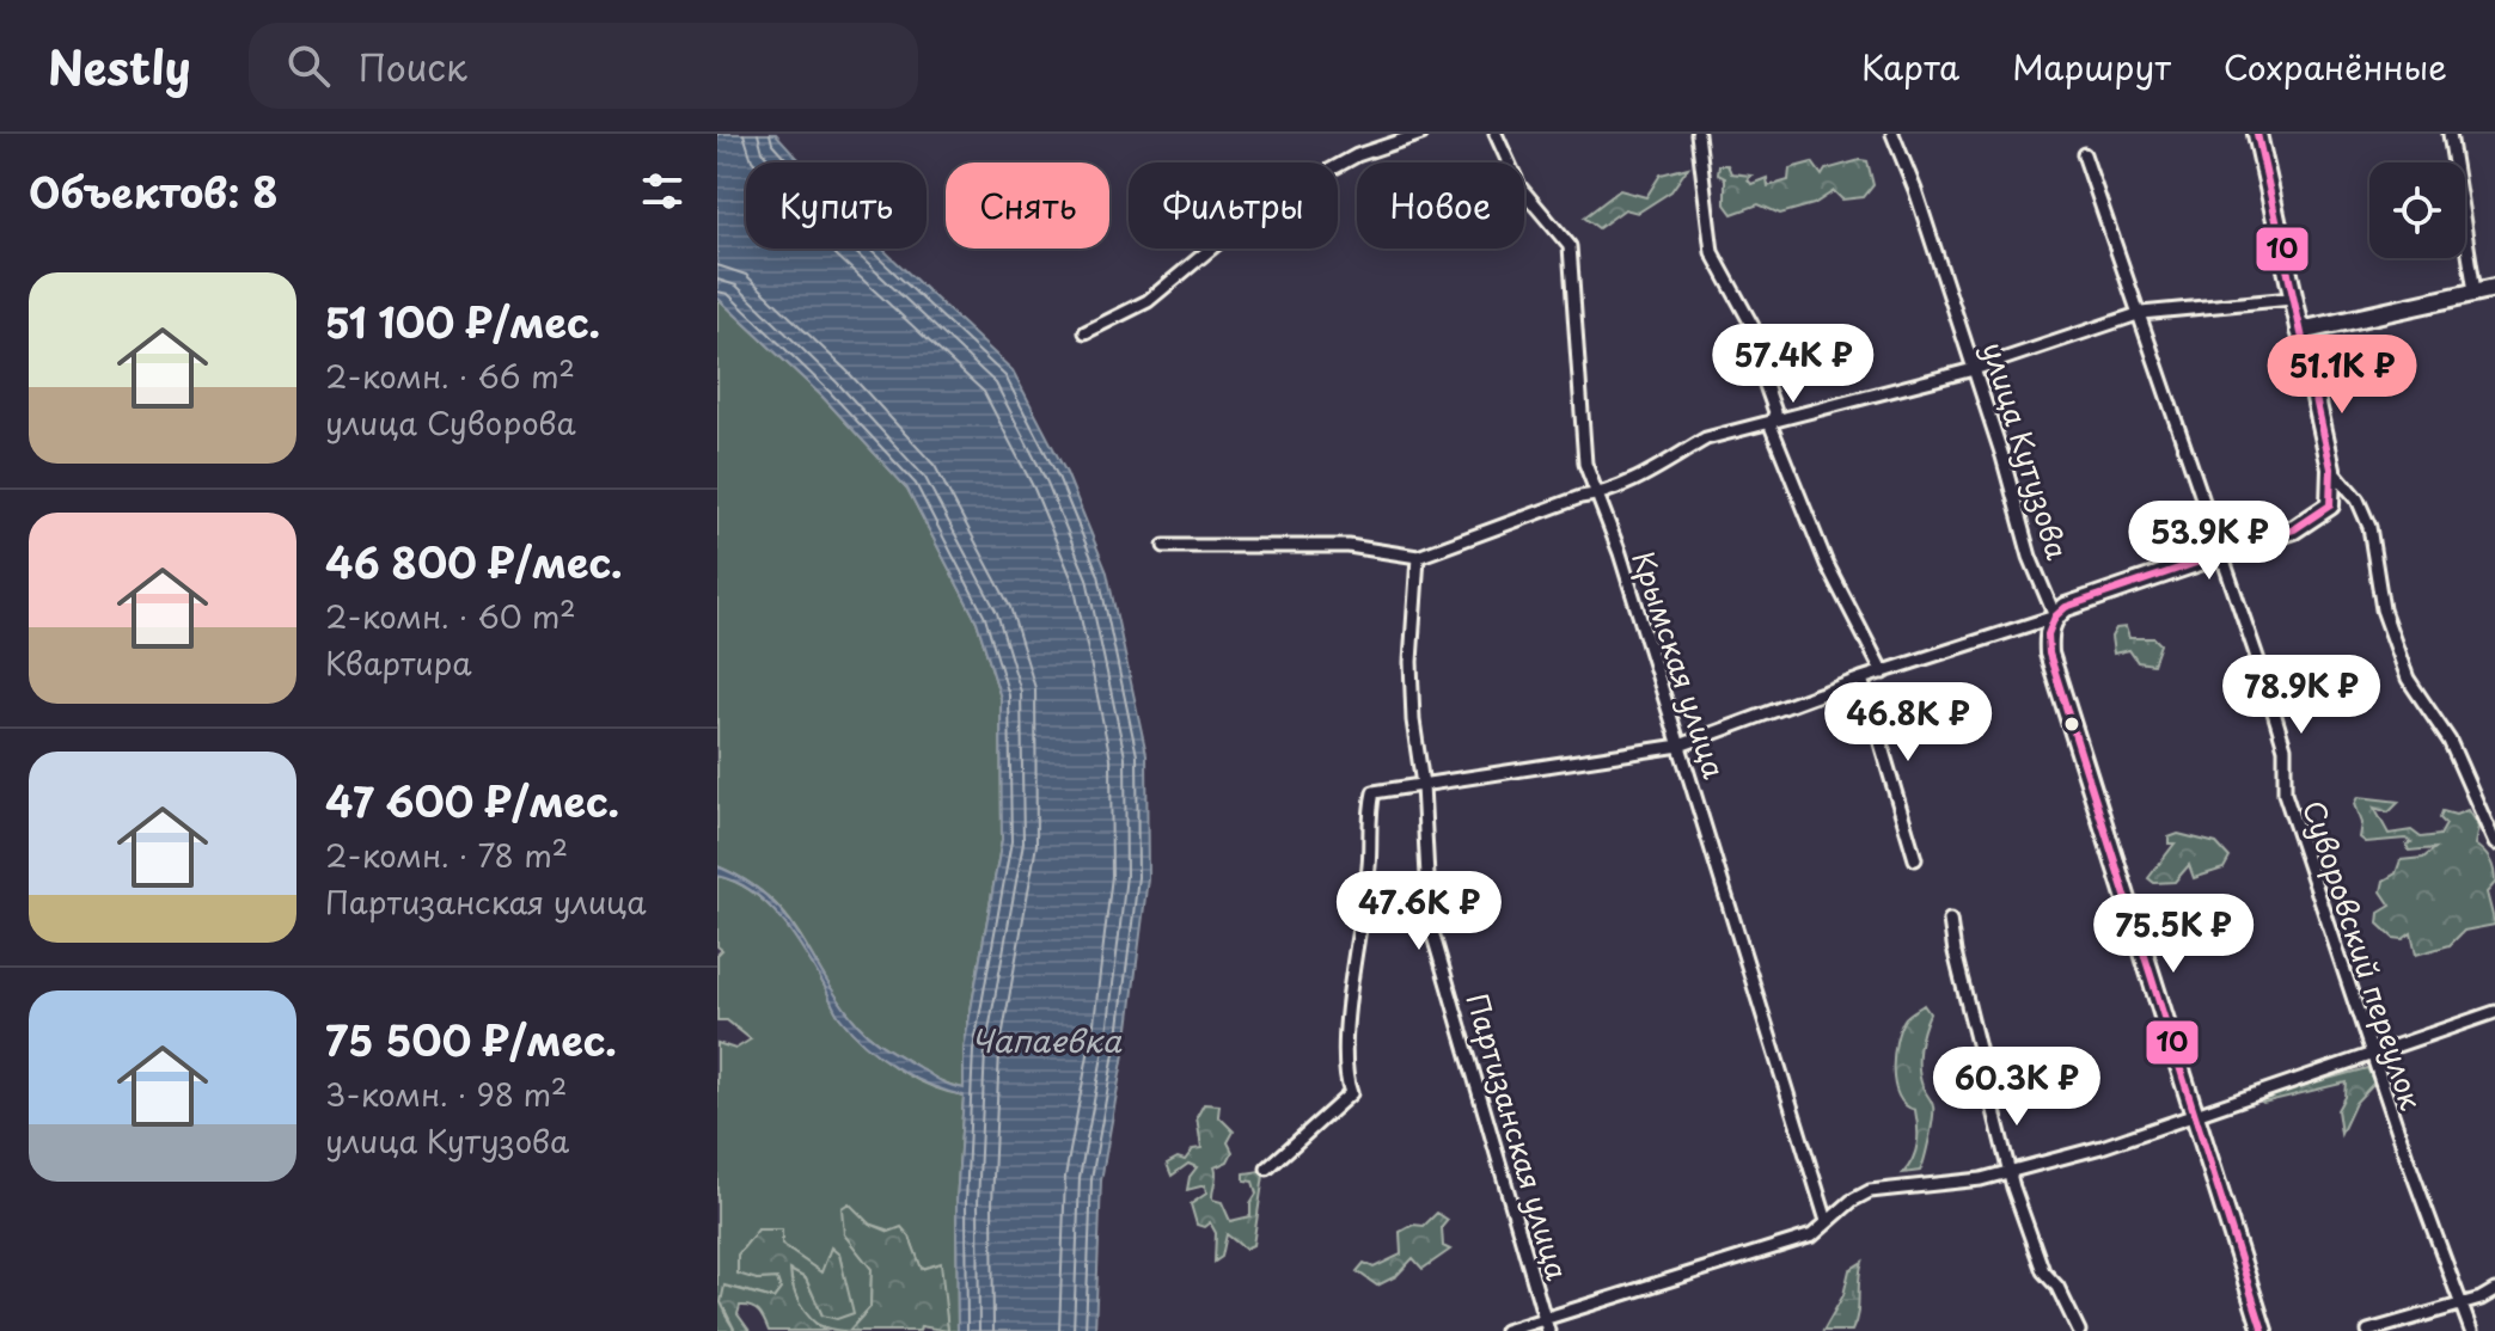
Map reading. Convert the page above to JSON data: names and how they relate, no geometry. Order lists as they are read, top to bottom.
{
  "streets": {
    "street": [
      "улица Кутузова",
      "Крымская улица",
      "Суворовский переулок",
      "Партизанская улица"
    ]
  },
  "water": ["Чапаевка"],
  "lines": ["transit line 10"],
  "page": {
    "header": "Nestly",
    "search": "Поиск",
    "nav": ["Карта", "Маршрут", "Сохранённые"],
    "heading": "Объектов: 8",
    "chip": [
      "Купить",
      "Снять",
      "Фильтры",
      "Новое"
    ],
    "list": [
      {
        "name": "51 100 ₽/мес.",
        "note": "2-комн. · 66 m² · улица Суворова"
      },
      {
        "name": "46 800 ₽/мес.",
        "note": "2-комн. · 60 m² · Квартира"
      },
      {
        "name": "47 600 ₽/мес.",
        "note": "2-комн. · 78 m² · Партизанская улица"
      },
      {
        "name": "75 500 ₽/мес.",
        "note": "3-комн. · 98 m² · улица Кутузова"
      }
    ],
    "price": [
      "57.4K ₽",
      "51.1K ₽",
      "53.9K ₽",
      "78.9K ₽",
      "46.8K ₽",
      "47.6K ₽",
      "75.5K ₽",
      "60.3K ₽"
    ]
  }
}
